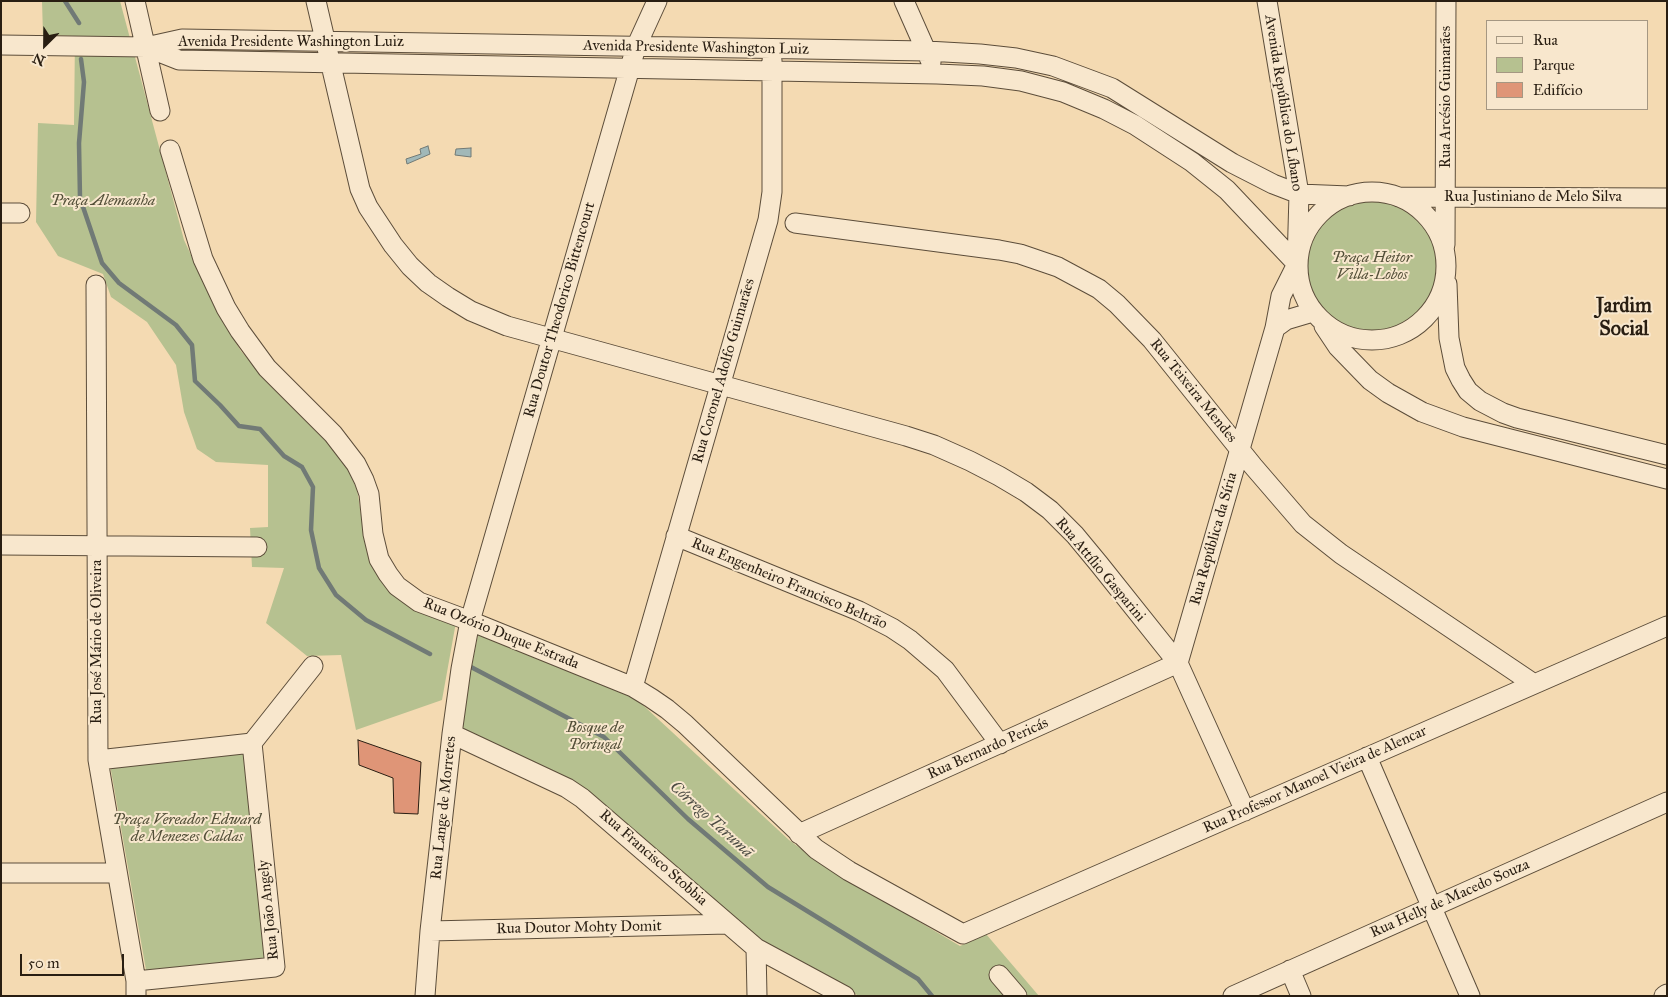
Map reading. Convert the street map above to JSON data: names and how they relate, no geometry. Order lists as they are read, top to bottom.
{
  "streets": {
    "street": [
      "Avenida Presidente Washington Luiz",
      "Rua Arcésio Guimarães",
      "Avenida República do Líbano",
      "Rua Justiniano de Melo Silva",
      "Rua Doutor Theodorico Bittencourt",
      "Rua Coronel Adolfo Guimarães",
      "Rua Teixeira Mendes",
      "Rua República da Síria",
      "Rua Attílio Gasparini",
      "Rua Engenheiro Francisco Beltrão",
      "Rua Ozório Duque Estrada",
      "Rua José Mário de Oliveira",
      "Rua Bernardo Pericás",
      "Rua Professor Manoel Vieira de Alencar",
      "Rua Lange de Morretes",
      "Rua Francisco Stobbia",
      "Rua Helly de Macedo Souza",
      "Rua João Angely",
      "Rua Doutor Mohty Domit"
    ]
  },
  "crossings": [
    ["Avenida Presidente Washington Luiz", "Rua Arcésio Guimarães"],
    ["Avenida Presidente Washington Luiz", "Avenida República do Líbano"],
    ["Avenida Presidente Washington Luiz", "Rua Justiniano de Melo Silva"],
    ["Avenida Presidente Washington Luiz", "Rua Doutor Theodorico Bittencourt"],
    ["Avenida Presidente Washington Luiz", "Rua Coronel Adolfo Guimarães"],
    ["Avenida Presidente Washington Luiz", "Rua República da Síria"],
    ["Avenida Presidente Washington Luiz", "Rua Attílio Gasparini"],
    ["Rua Arcésio Guimarães", "Avenida República do Líbano"],
    ["Rua Arcésio Guimarães", "Rua Justiniano de Melo Silva"],
    ["Rua Arcésio Guimarães", "Rua República da Síria"],
    ["Avenida República do Líbano", "Rua Justiniano de Melo Silva"],
    ["Avenida República do Líbano", "Rua República da Síria"],
    ["Rua Justiniano de Melo Silva", "Rua República da Síria"],
    ["Rua Doutor Theodorico Bittencourt", "Rua Attílio Gasparini"],
    ["Rua Doutor Theodorico Bittencourt", "Rua Ozório Duque Estrada"],
    ["Rua Doutor Theodorico Bittencourt", "Rua Lange de Morretes"],
    ["Rua Coronel Adolfo Guimarães", "Rua Attílio Gasparini"],
    ["Rua Coronel Adolfo Guimarães", "Rua Engenheiro Francisco Beltrão"],
    ["Rua Coronel Adolfo Guimarães", "Rua Ozório Duque Estrada"],
    ["Rua Teixeira Mendes", "Rua República da Síria"],
    ["Rua Teixeira Mendes", "Rua Professor Manoel Vieira de Alencar"],
    ["Rua República da Síria", "Rua Attílio Gasparini"],
    ["Rua República da Síria", "Rua Bernardo Pericás"],
    ["Rua Attílio Gasparini", "Rua Bernardo Pericás"],
    ["Rua Attílio Gasparini", "Rua Professor Manoel Vieira de Alencar"],
    ["Rua Engenheiro Francisco Beltrão", "Rua Bernardo Pericás"],
    ["Rua Ozório Duque Estrada", "Rua Bernardo Pericás"],
    ["Rua Ozório Duque Estrada", "Rua Professor Manoel Vieira de Alencar"],
    ["Rua Ozório Duque Estrada", "Rua Lange de Morretes"],
    ["Rua José Mário de Oliveira", "Rua João Angely"],
    ["Rua Lange de Morretes", "Rua Francisco Stobbia"],
    ["Rua Lange de Morretes", "Rua Doutor Mohty Domit"],
    ["Rua Francisco Stobbia", "Rua Doutor Mohty Domit"]
  ],
  "districts": ["Jardim Social"],
  "water": ["Córrego Tarumã"],
  "parks": [
    "Praça Alemanha",
    "Praça Heitor Villa-Lobos",
    "Bosque de Portugal",
    "Praça Vereador Edward de Menezes Caldas"
  ],
  "legend": ["Rua", "Parque", "Edifício"],
  "scale_bar": "50 m",
  "north": "bottom left"
}
